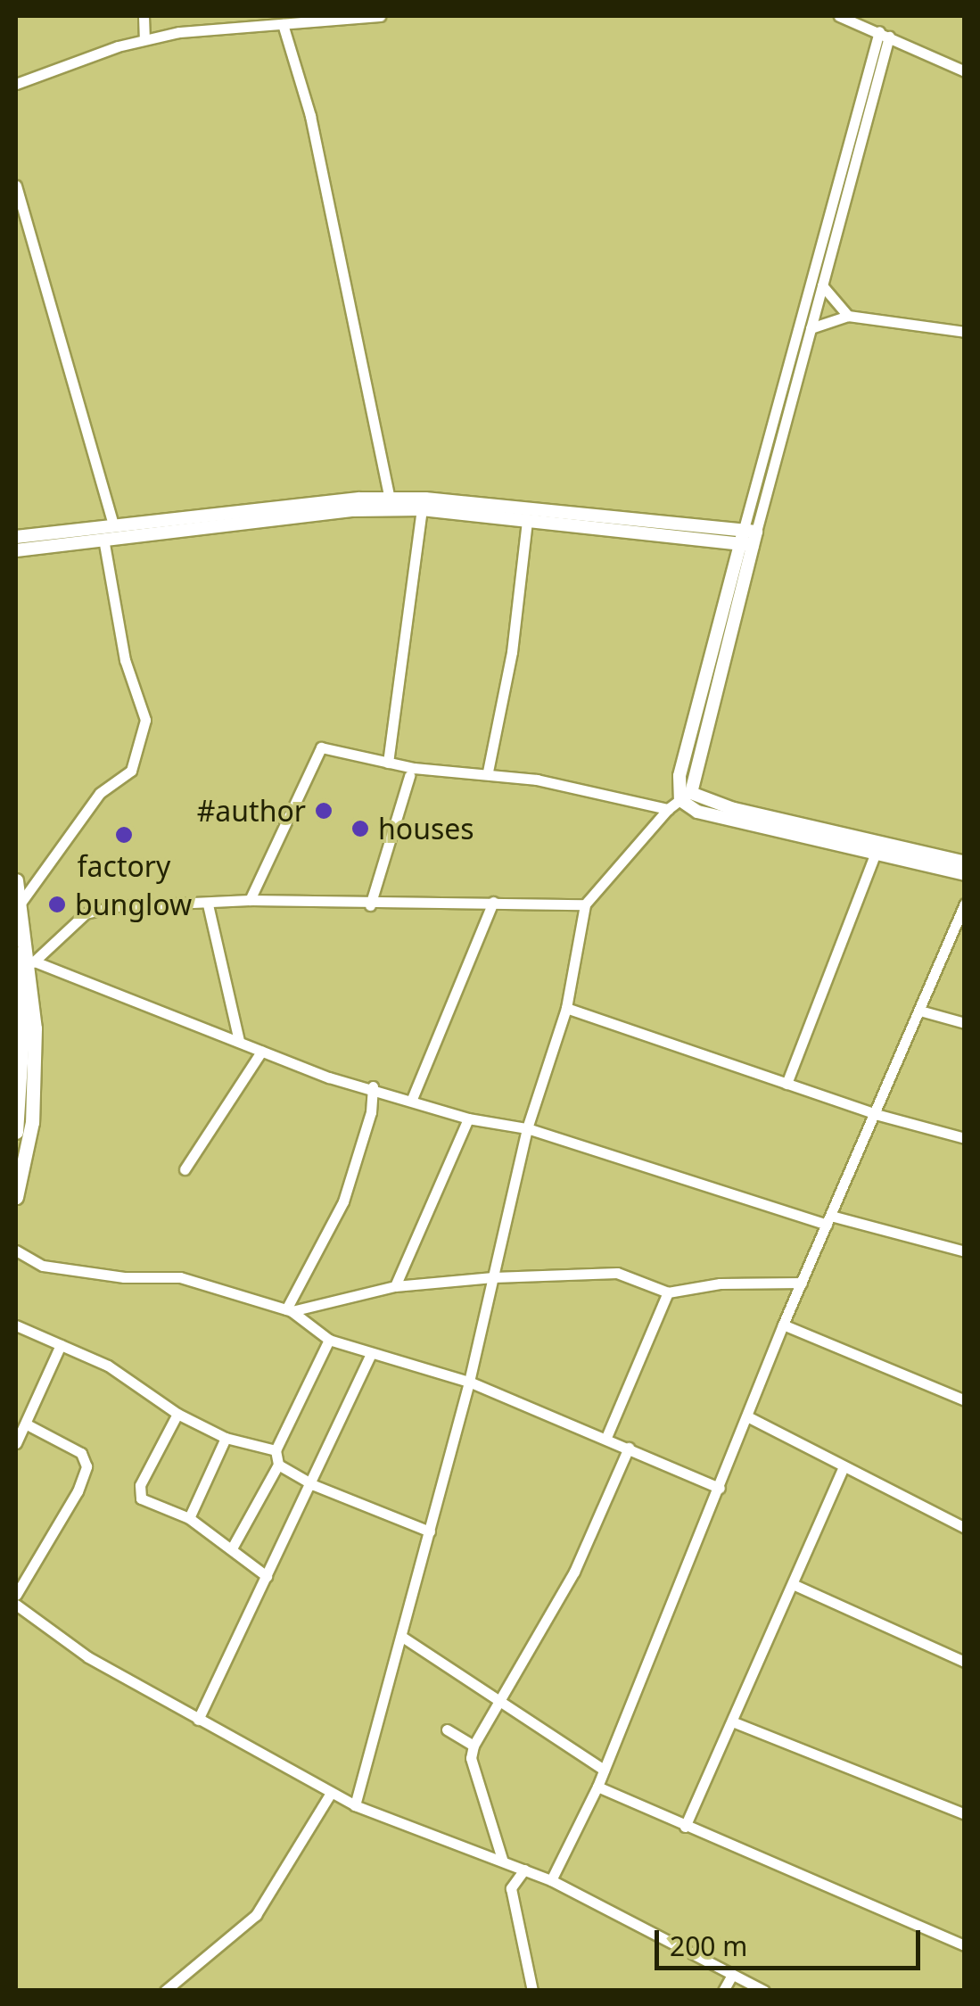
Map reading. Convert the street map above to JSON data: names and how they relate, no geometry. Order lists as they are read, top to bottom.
{
  "places": [
    "#author",
    "houses",
    "factory",
    "bunglow"
  ],
  "scale_bar": "200 m"
}
